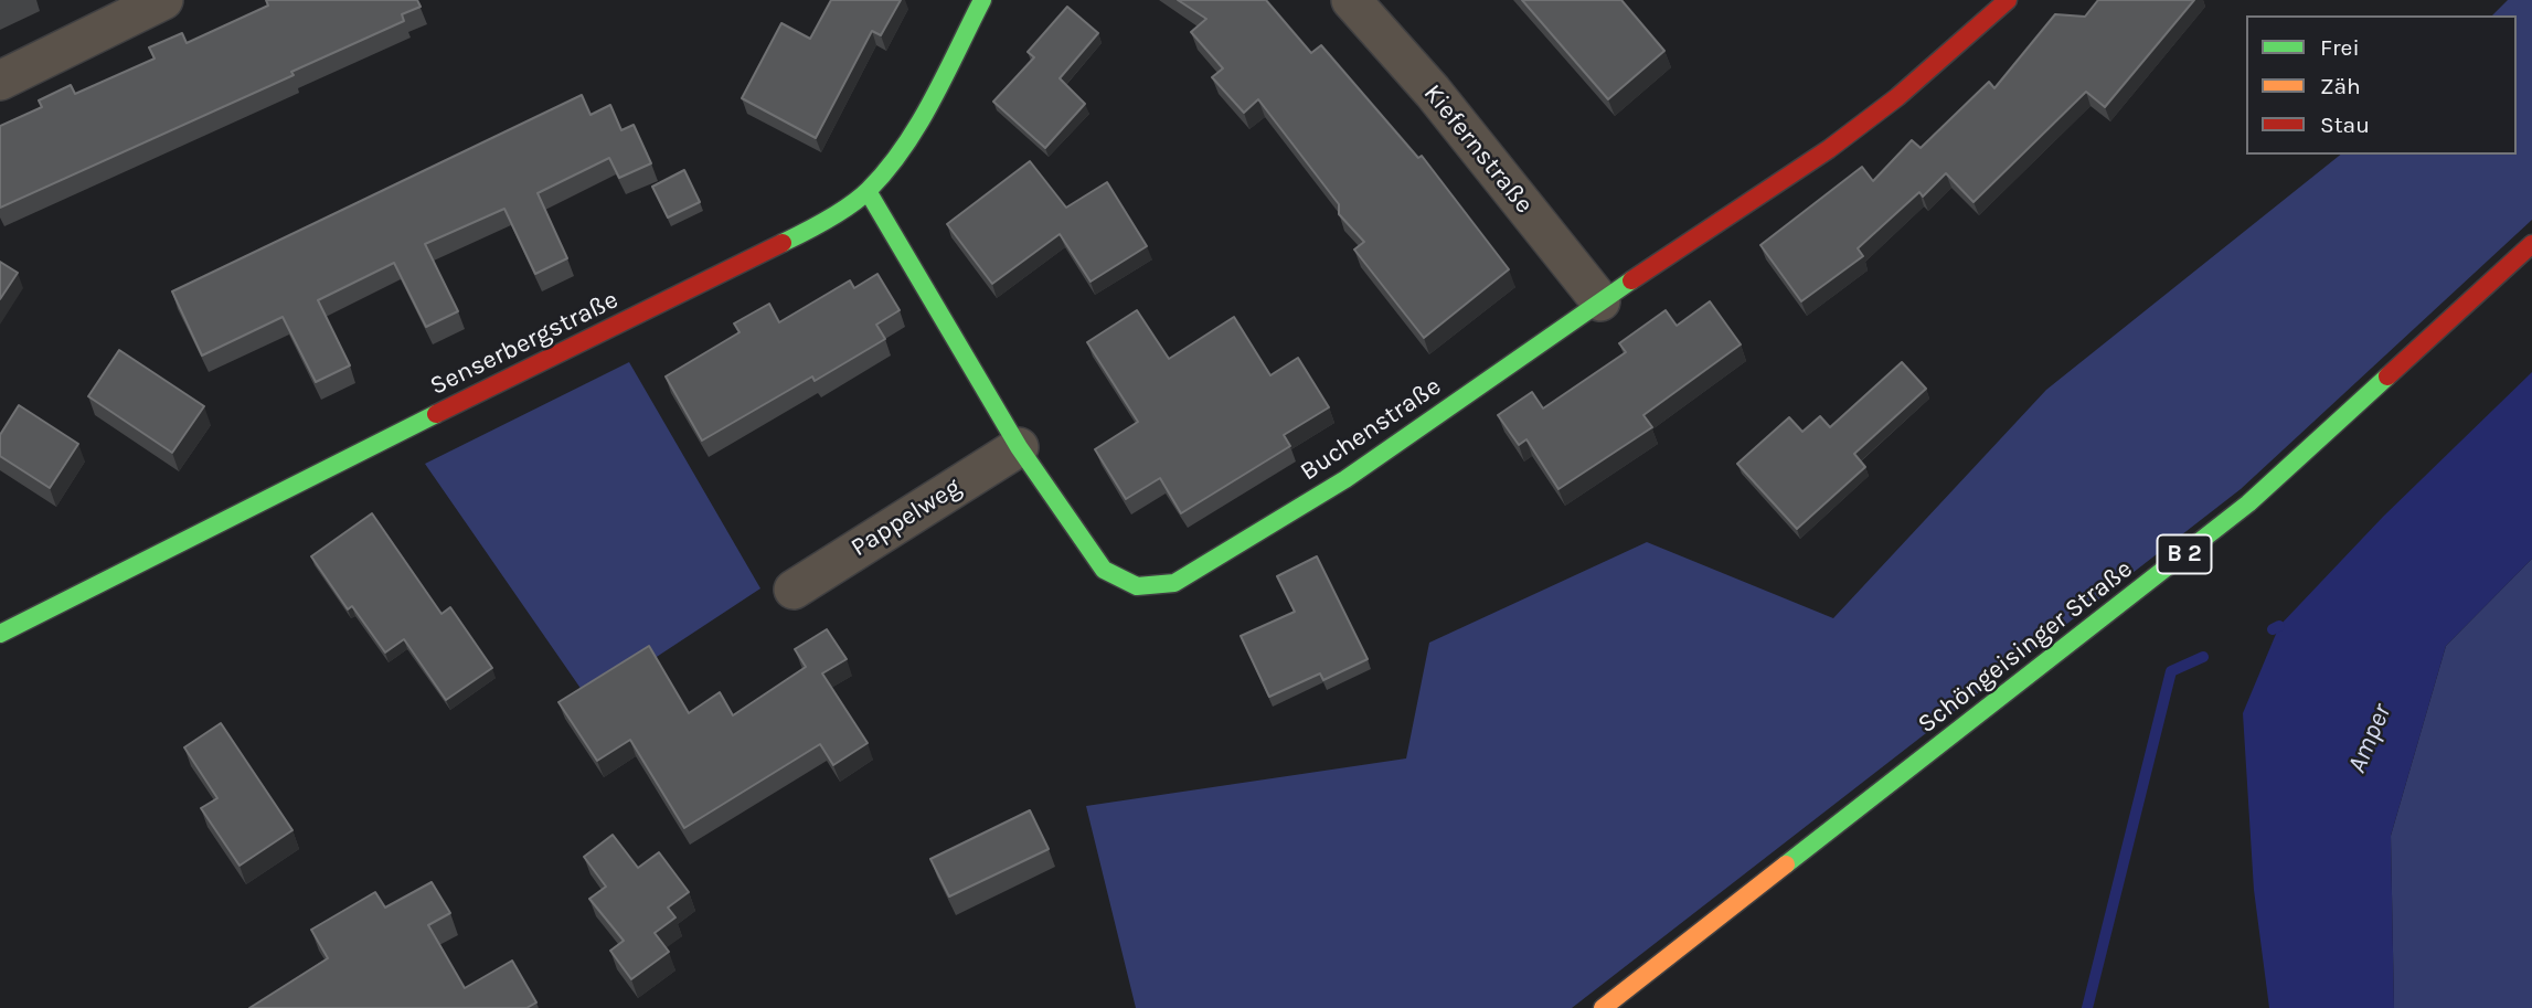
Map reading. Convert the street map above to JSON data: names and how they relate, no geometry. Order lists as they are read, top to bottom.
{
  "streets": {
    "street": [
      "Kiefernstraße",
      "Senserbergstraße",
      "Buchenstraße",
      "Pappelweg",
      "B 2",
      "Schöngeisinger Straße"
    ]
  },
  "crossings": [
    ["Kiefernstraße", "Buchenstraße"],
    ["Senserbergstraße", "Buchenstraße"],
    ["Buchenstraße", "Pappelweg"]
  ],
  "water": ["Amper"],
  "legend": ["Frei", "Zäh", "Stau"]
}
